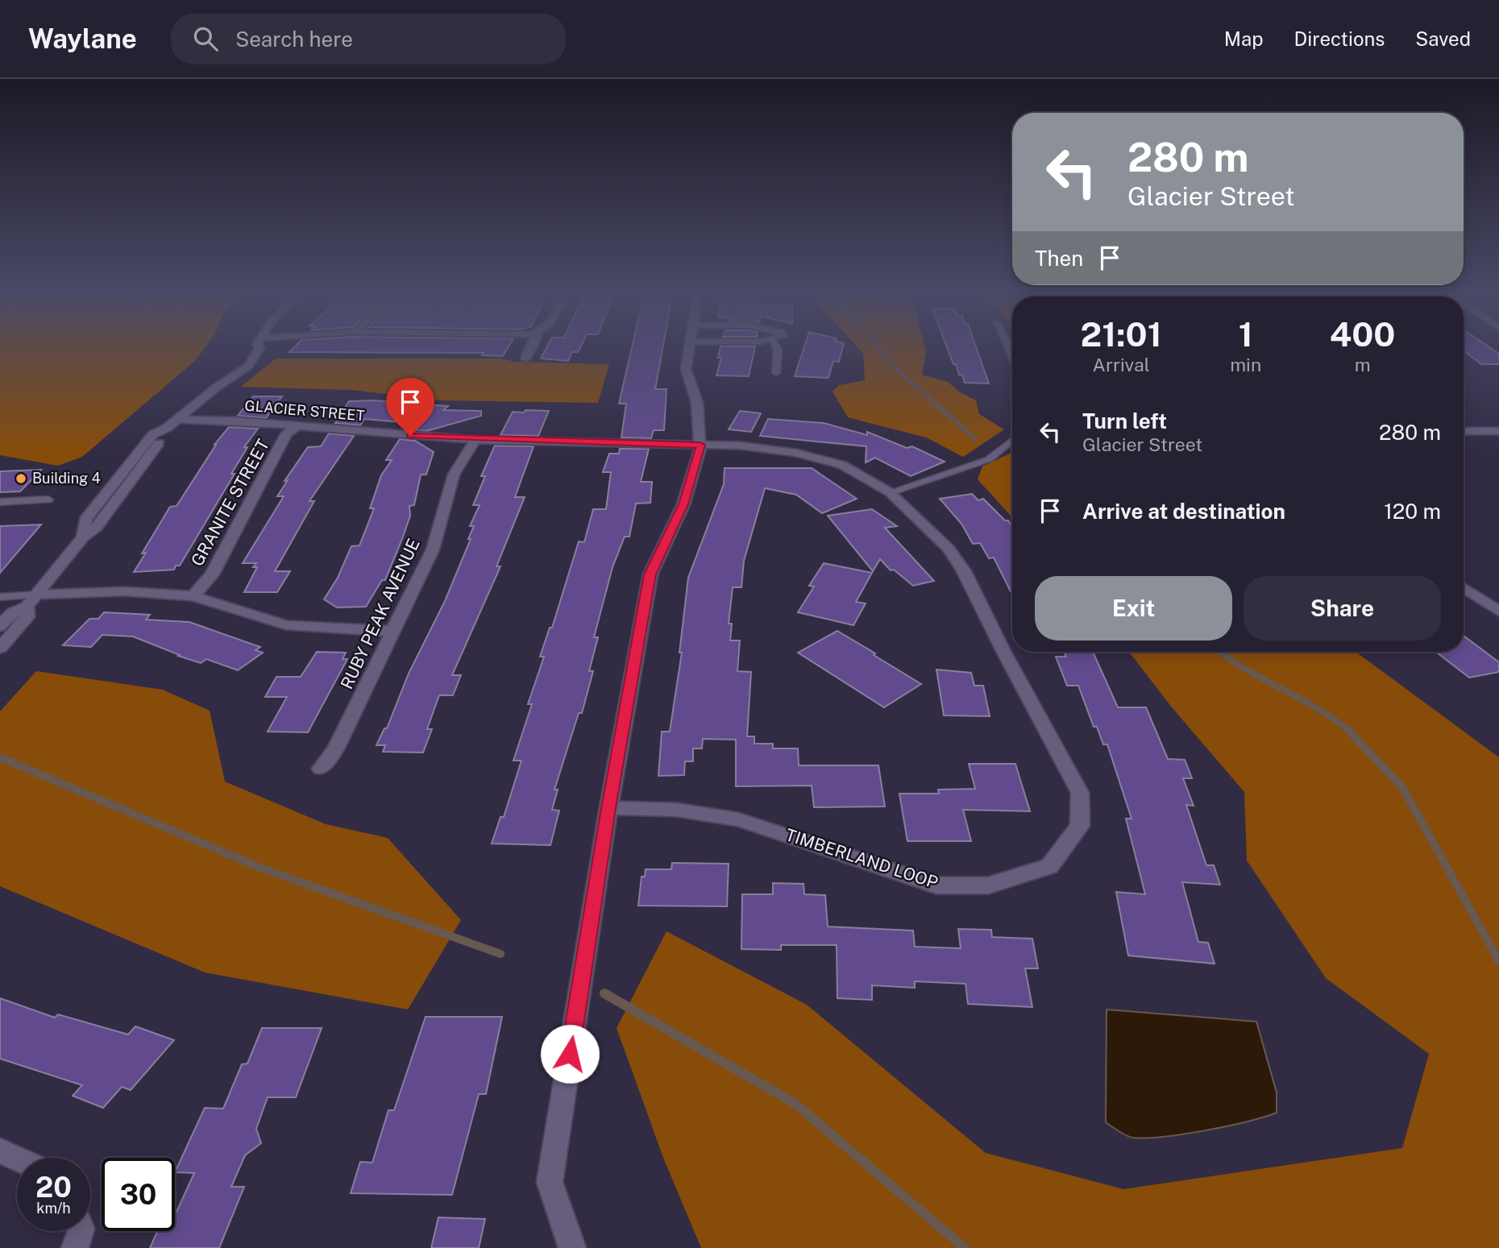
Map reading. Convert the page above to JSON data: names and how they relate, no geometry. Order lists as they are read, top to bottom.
{
  "streets": {
    "street": [
      "GLACIER STREET",
      "GRANITE STREET",
      "RUBY PEAK AVENUE",
      "TIMBERLAND LOOP"
    ]
  },
  "crossings": [
    ["GLACIER STREET", "GRANITE STREET"],
    ["GLACIER STREET", "RUBY PEAK AVENUE"],
    ["GLACIER STREET", "TIMBERLAND LOOP"]
  ],
  "places": ["Building 4"],
  "page": {
    "header": "Waylane",
    "search": "Search here",
    "nav": ["Map", "Directions", "Saved"],
    "turn": ["280 m", "Glacier Street"],
    "then": "Then",
    "eta": [
      "21:01",
      "Arrival",
      "1",
      "min",
      "400",
      "m"
    ],
    "list": [
      {
        "name": "Turn left",
        "note": "Glacier Street",
        "value": "280 m"
      },
      {
        "name": "Arrive at destination",
        "value": "120 m"
      }
    ],
    "buttons": ["Exit", "Share"],
    "speed": "20 km/h",
    "limit": "30"
  }
}
